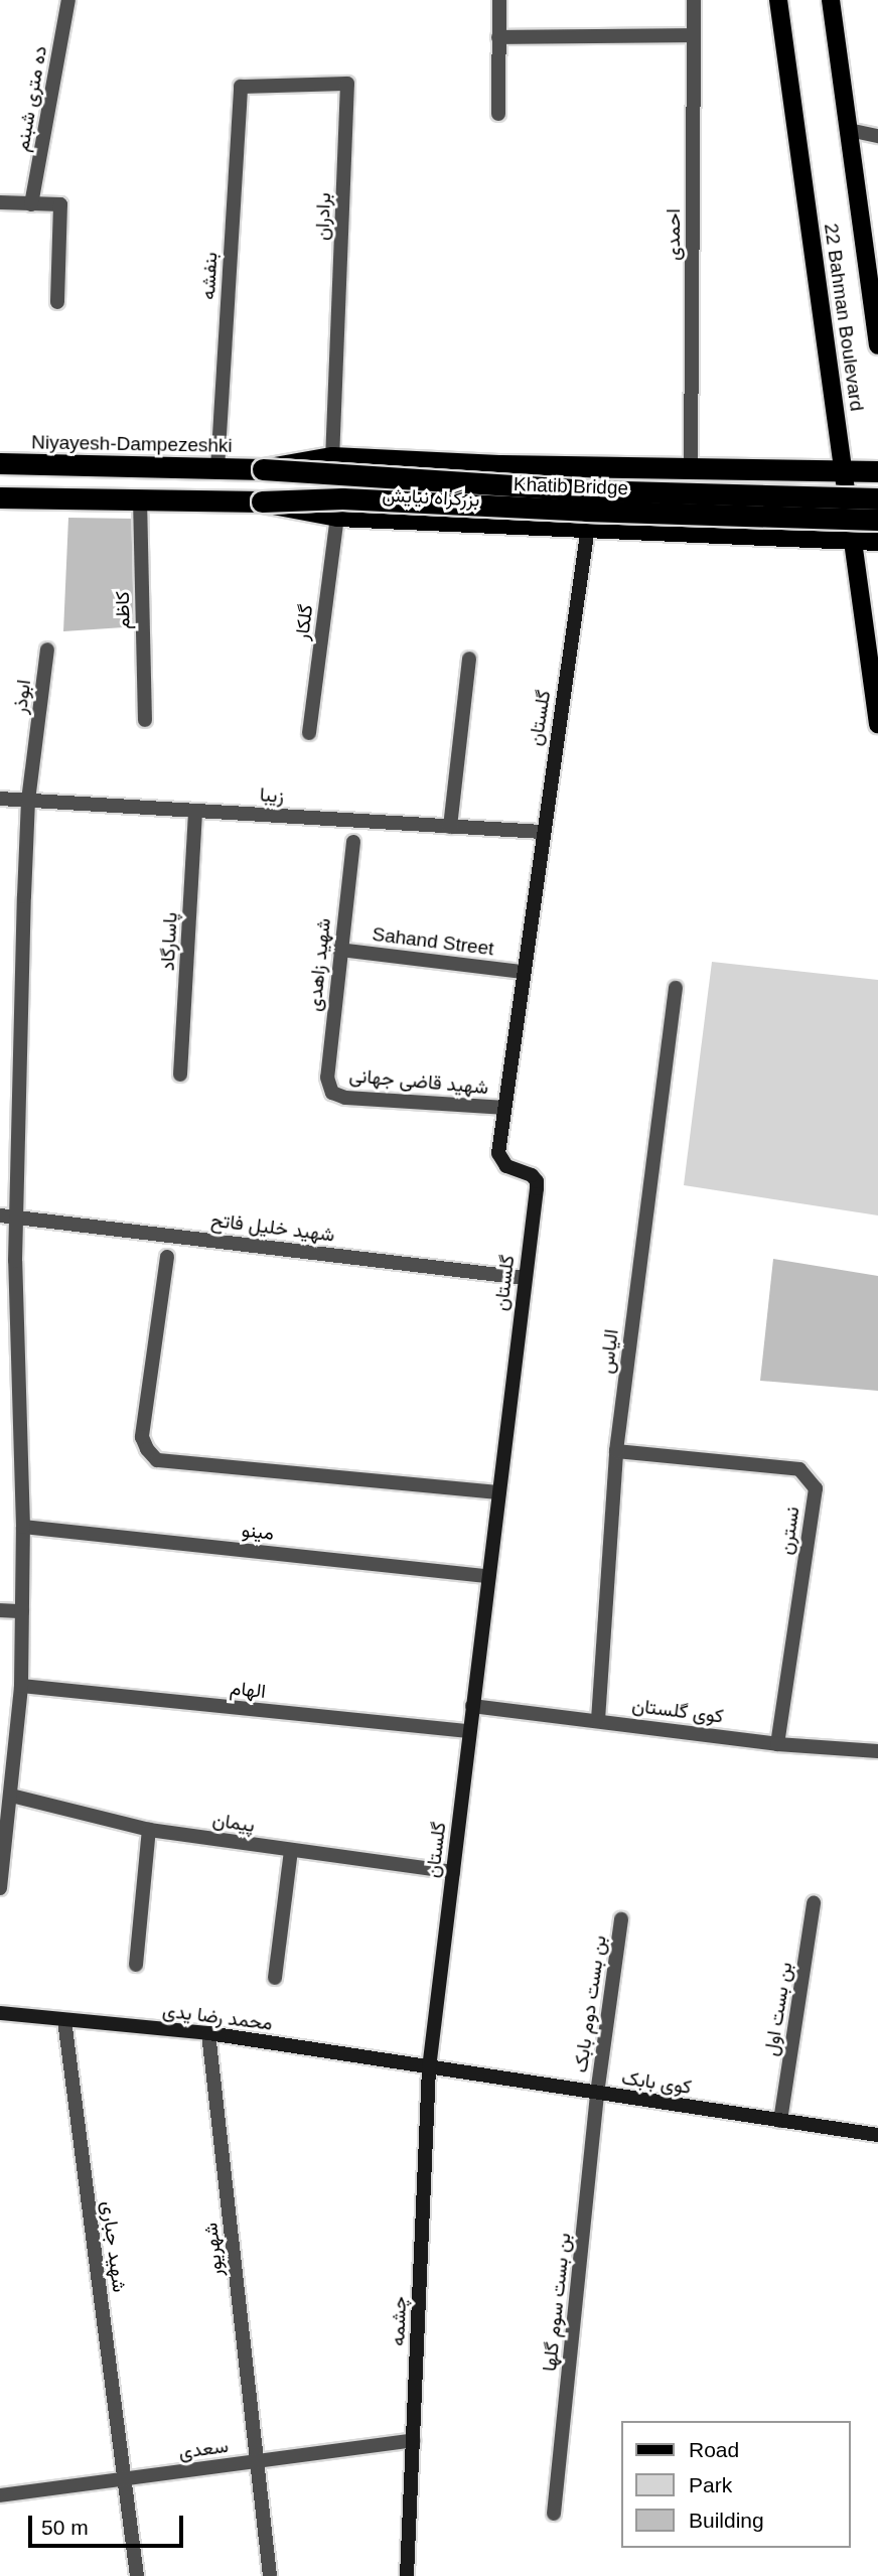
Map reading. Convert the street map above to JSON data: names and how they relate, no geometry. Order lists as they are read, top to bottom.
{
  "streets": {
    "highway": ["Niyayesh-Dampezeshki", "Khatib Bridge", "بزرگراه نیایش"],
    "main road": ["22 Bahman Boulevard"],
    "street": [
      "ده متری شبنم",
      "برادران",
      "احمدی",
      "بنفشه",
      "کاظم",
      "گلکار",
      "ابوذر",
      "گلستان",
      "زیبا",
      "پاسارگاد",
      "Sahand Street",
      "شهید زاهدی",
      "شهید قاضی جهانی",
      "شهید خلیل فاتح",
      "الیاس",
      "نسترن",
      "مینو",
      "الهام",
      "کوی گلستان",
      "پیمان",
      "بن بست دوم بابک",
      "بن بست اول",
      "محمد رضا یدی",
      "کوی بابک",
      "شهید جباری",
      "شهریور",
      "بن بست سوم گلها",
      "چشمه",
      "سعدی"
    ]
  },
  "crossings": [
    ["برادران", "بنفشه"],
    ["برادران", "بزرگراه نیایش"],
    ["احمدی", "بزرگراه نیایش"],
    ["بنفشه", "Niyayesh-Dampezeshki"],
    ["22 Bahman Boulevard", "بزرگراه نیایش"],
    ["Niyayesh-Dampezeshki", "Khatib Bridge"],
    ["Niyayesh-Dampezeshki", "بزرگراه نیایش"],
    ["Khatib Bridge", "بزرگراه نیایش"],
    ["بزرگراه نیایش", "گلکار"],
    ["بزرگراه نیایش", "گلستان"],
    ["ابوذر", "زیبا"],
    ["ابوذر", "شهید خلیل فاتح"],
    ["ابوذر", "مینو"],
    ["ابوذر", "الهام"],
    ["ابوذر", "پیمان"],
    ["گلستان", "زیبا"],
    ["گلستان", "Sahand Street"],
    ["گلستان", "شهید قاضی جهانی"],
    ["گلستان", "شهید خلیل فاتح"],
    ["گلستان", "مینو"],
    ["گلستان", "الهام"],
    ["گلستان", "کوی گلستان"],
    ["گلستان", "پیمان"],
    ["گلستان", "محمد رضا یدی"],
    ["گلستان", "کوی بابک"],
    ["گلستان", "چشمه"],
    ["زیبا", "پاسارگاد"],
    ["Sahand Street", "شهید زاهدی"],
    ["شهید زاهدی", "شهید قاضی جهانی"],
    ["الیاس", "نسترن"],
    ["الیاس", "کوی گلستان"],
    ["نسترن", "کوی گلستان"],
    ["بن بست دوم بابک", "کوی بابک"],
    ["بن بست دوم بابک", "بن بست سوم گلها"],
    ["بن بست اول", "کوی بابک"],
    ["محمد رضا یدی", "کوی بابک"],
    ["محمد رضا یدی", "شهید جباری"],
    ["محمد رضا یدی", "شهریور"],
    ["محمد رضا یدی", "چشمه"],
    ["کوی بابک", "بن بست سوم گلها"],
    ["کوی بابک", "چشمه"],
    ["شهید جباری", "سعدی"],
    ["شهریور", "سعدی"],
    ["چشمه", "سعدی"]
  ],
  "legend": ["Road", "Park", "Building"],
  "scale_bar": "50 m"
}
